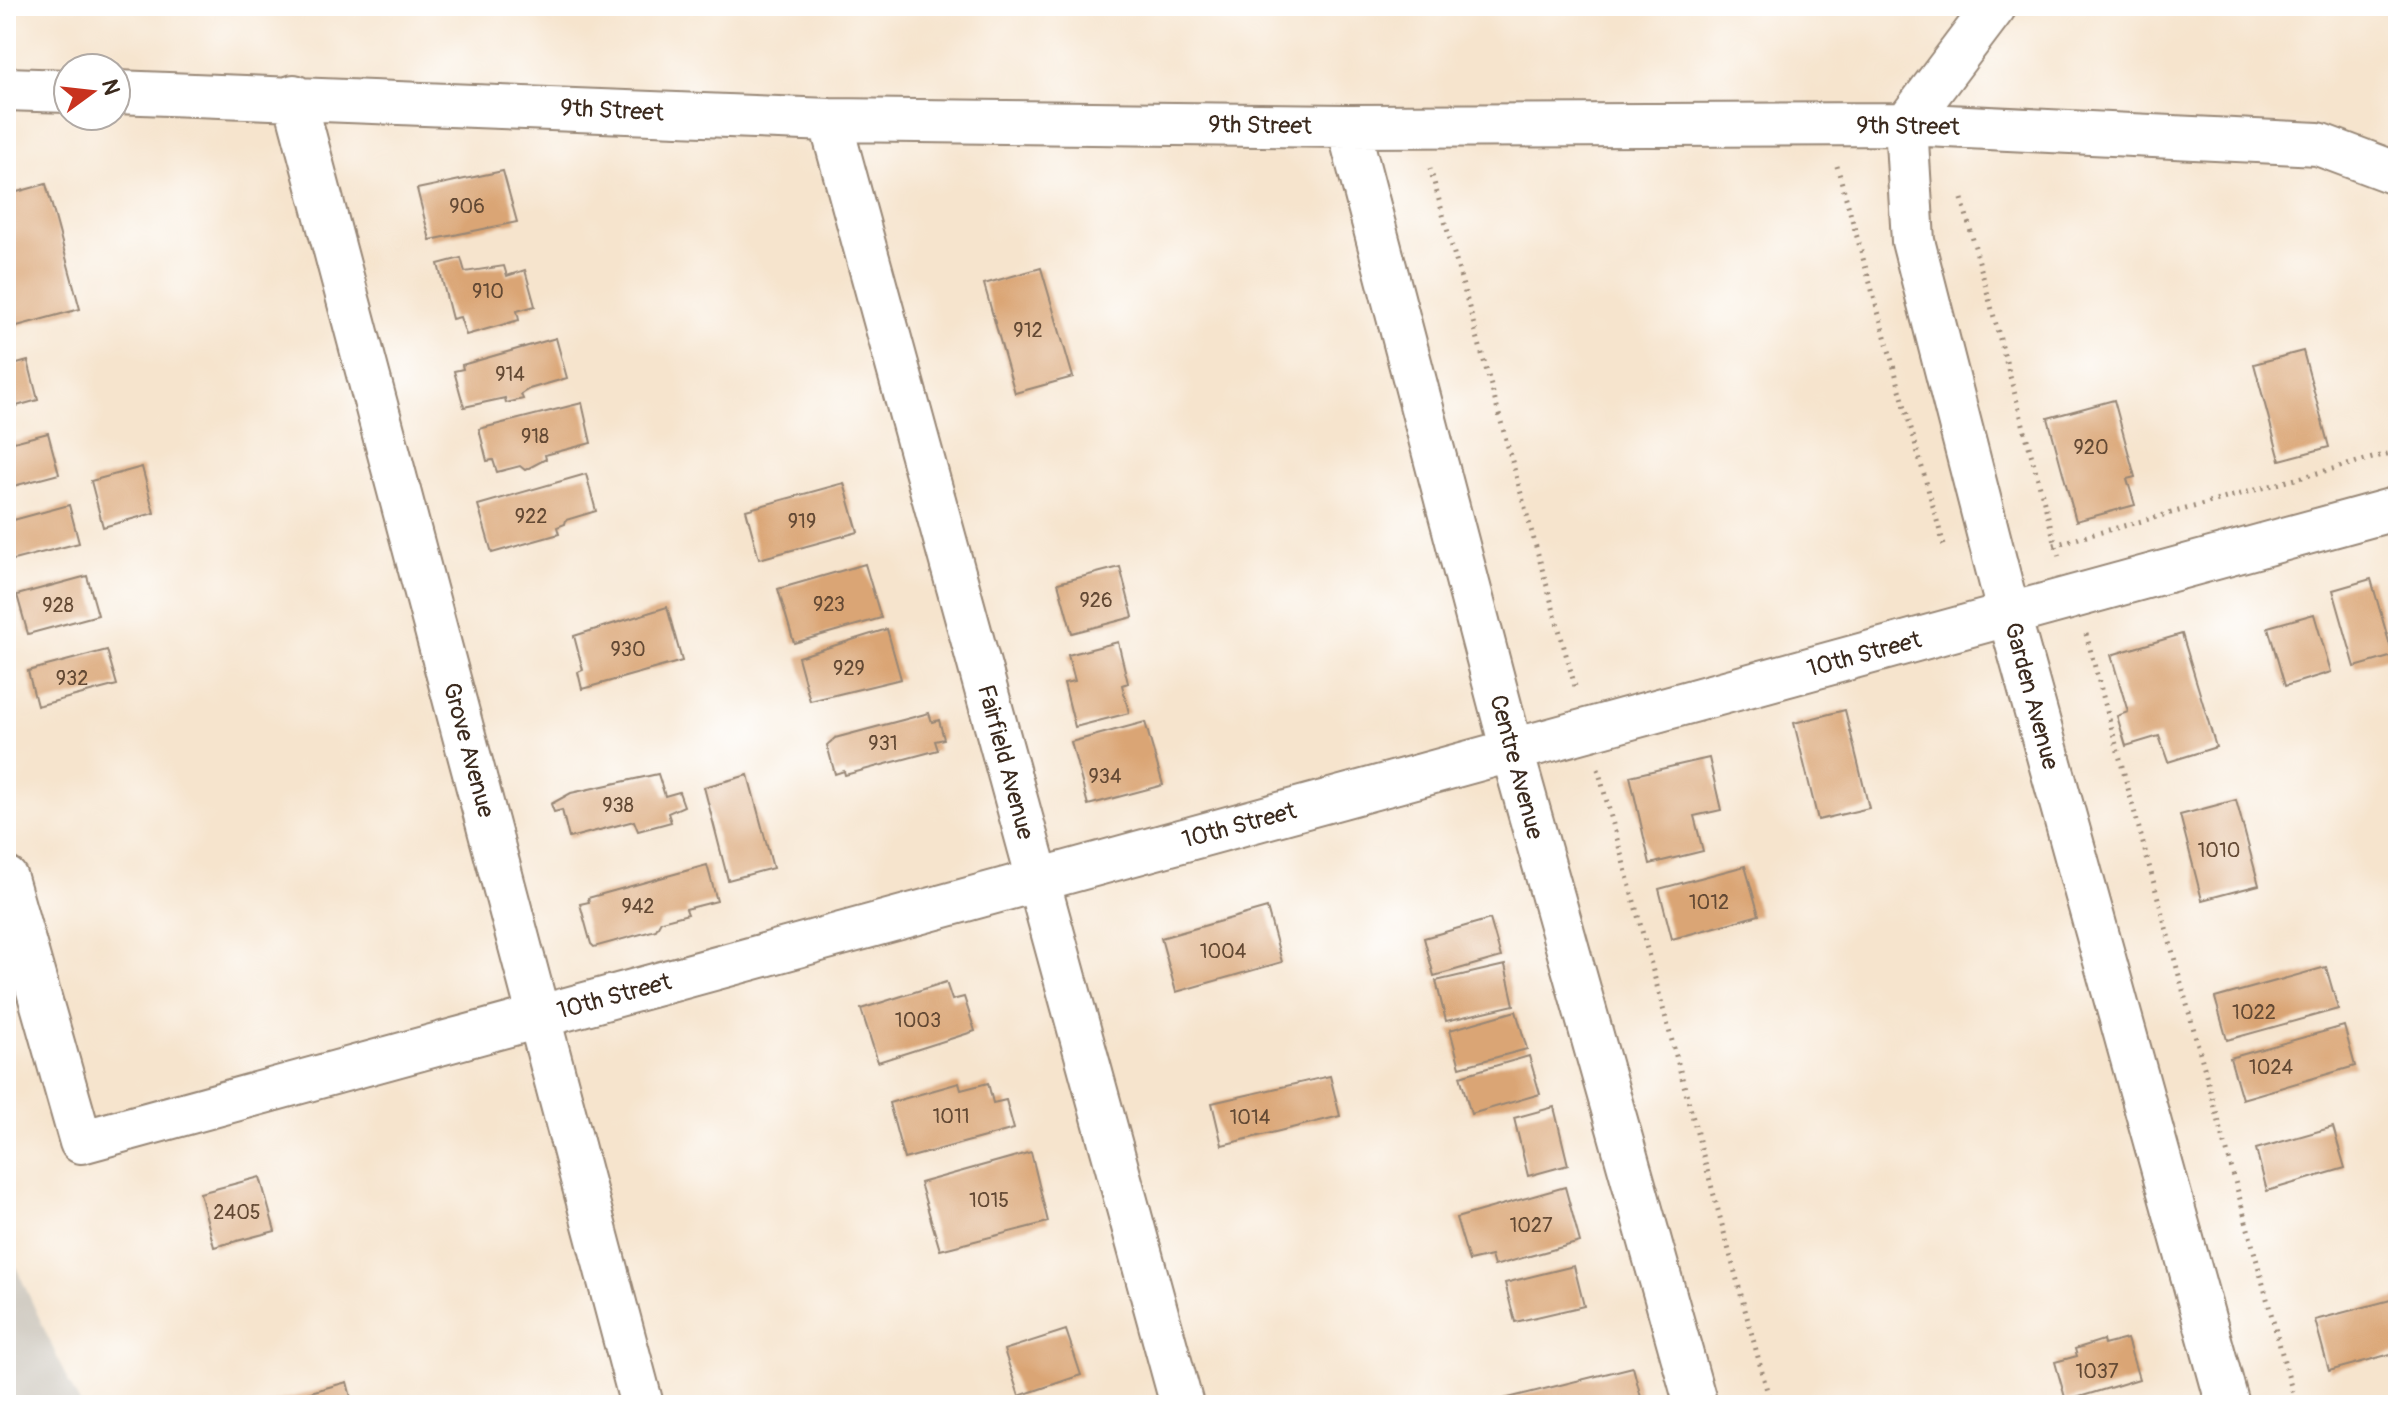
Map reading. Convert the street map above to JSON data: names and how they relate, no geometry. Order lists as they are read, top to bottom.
{
  "streets": {
    "street": [
      "9th Street",
      "10th Street",
      "Garden Avenue",
      "Grove Avenue",
      "Fairfield Avenue",
      "Centre Avenue"
    ]
  },
  "crossings": [
    ["9th Street", "Garden Avenue"],
    ["9th Street", "Grove Avenue"],
    ["9th Street", "Fairfield Avenue"],
    ["9th Street", "Centre Avenue"],
    ["10th Street", "Garden Avenue"],
    ["10th Street", "Grove Avenue"],
    ["10th Street", "Fairfield Avenue"],
    ["10th Street", "Centre Avenue"]
  ],
  "house_numbers": [
    "906",
    "910",
    "912",
    "914",
    "918",
    "920",
    "922",
    "919",
    "926",
    "923",
    "928",
    "930",
    "929",
    "932",
    "931",
    "934",
    "938",
    "1010",
    "1012",
    "942",
    "1004",
    "1022",
    "1003",
    "1024",
    "1011",
    "1014",
    "1015",
    "2405",
    "1027",
    "1037"
  ],
  "north": "right"
}
